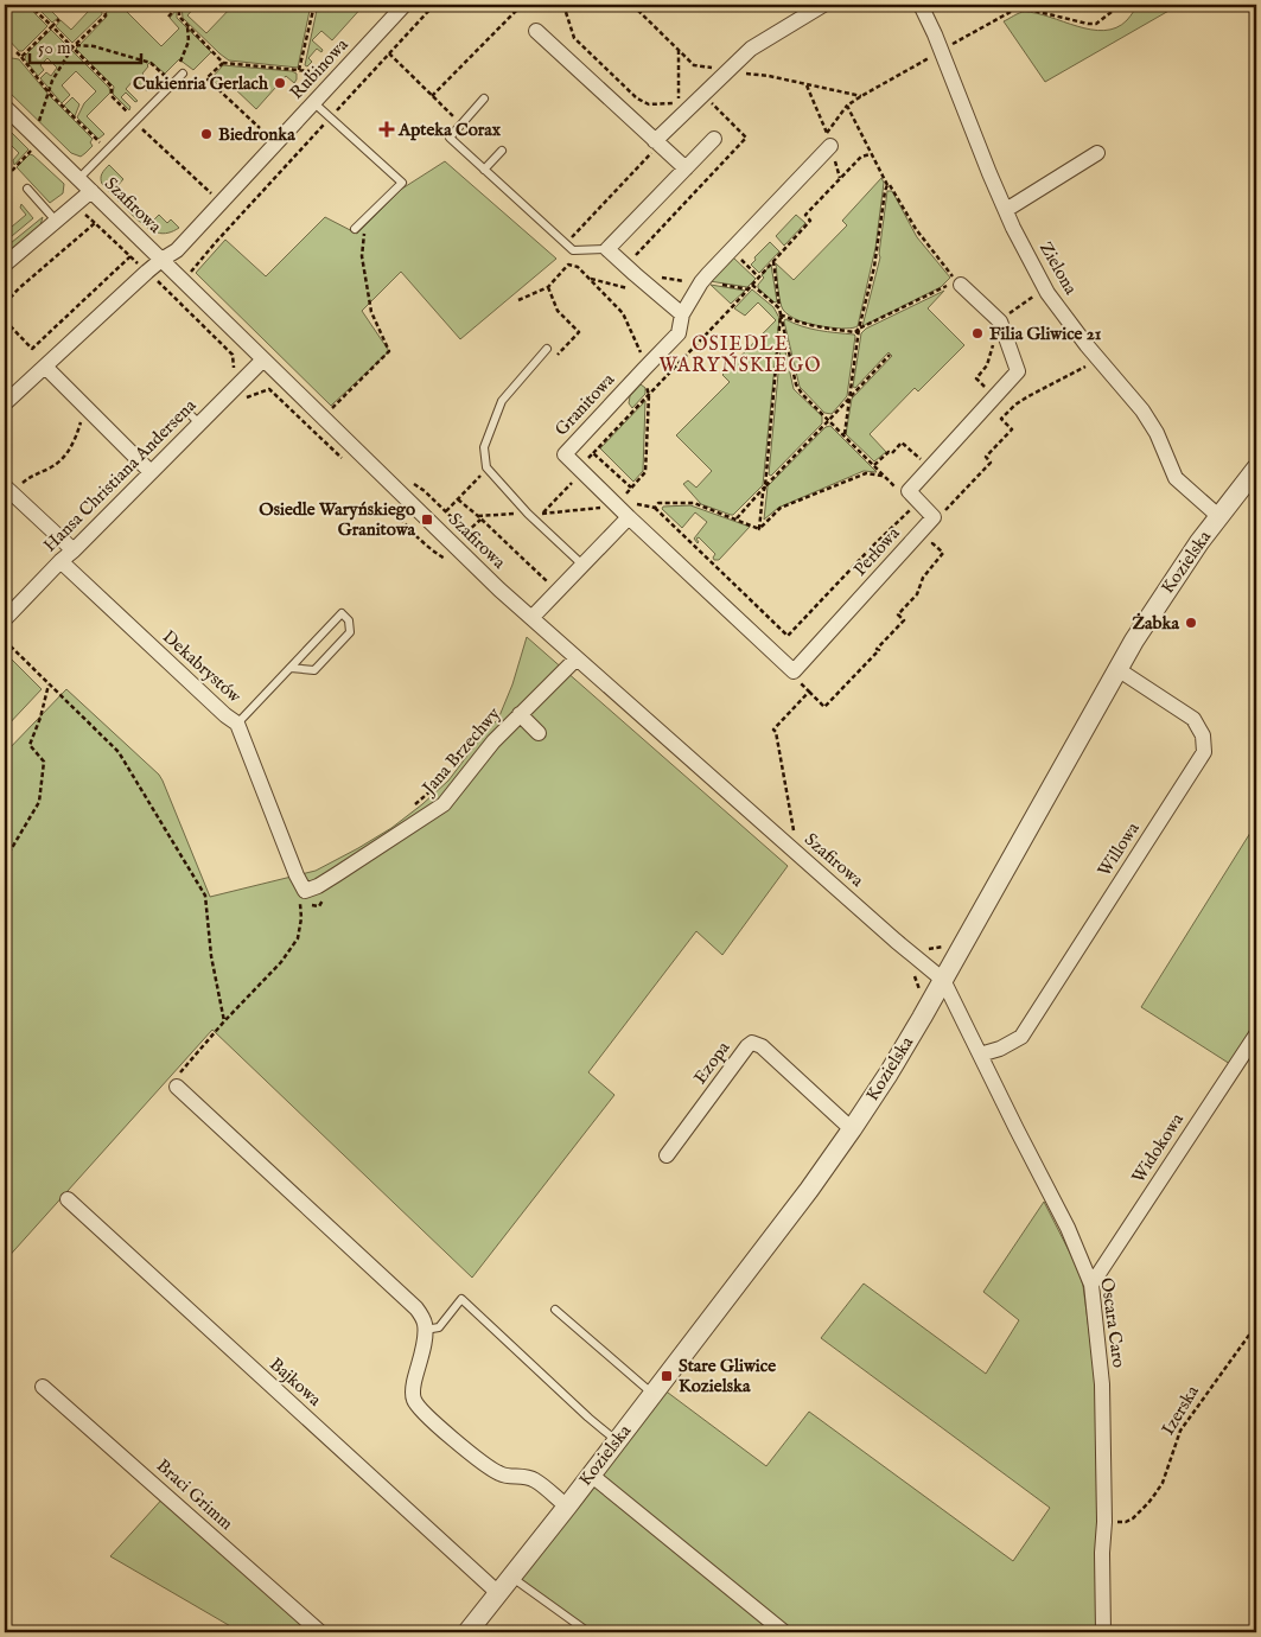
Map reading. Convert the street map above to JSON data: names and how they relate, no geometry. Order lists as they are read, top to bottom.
{
  "streets": {
    "street": [
      "Rubinowa",
      "Szafirowa",
      "Zielona",
      "Granitowa",
      "Hansa Christiana Andersena",
      "Perłowa",
      "Kozielska",
      "Dekabrystów",
      "Jana Brzechwy",
      "Willowa",
      "Ezopa",
      "Widokowa",
      "Oscara Caro",
      "Bajkowa",
      "Braci Grimm"
    ],
    "path": ["Izerska"]
  },
  "crossings": [
    ["Rubinowa", "Szafirowa"],
    ["Szafirowa", "Hansa Christiana Andersena"],
    ["Szafirowa", "Kozielska"],
    ["Szafirowa", "Jana Brzechwy"],
    ["Szafirowa", "Oscara Caro"],
    ["Zielona", "Kozielska"],
    ["Hansa Christiana Andersena", "Dekabrystów"],
    ["Kozielska", "Willowa"],
    ["Kozielska", "Ezopa"],
    ["Kozielska", "Oscara Caro"],
    ["Kozielska", "Bajkowa"],
    ["Dekabrystów", "Jana Brzechwy"],
    ["Willowa", "Oscara Caro"],
    ["Widokowa", "Oscara Caro"],
    ["Oscara Caro", "Izerska"]
  ],
  "districts": ["OSIEDLE WARYŃSKIEGO"],
  "places": {
    "other": [
      "Cukienria Gerlach",
      "Biedronka",
      "Filia Gliwice 21",
      "Żabka"
    ],
    "health": ["Apteka Corax"],
    "transit": ["Osiedle Waryńskiego Granitowa", "Stare Gliwice Kozielska"]
  },
  "scale_bar": "50 m"
}
